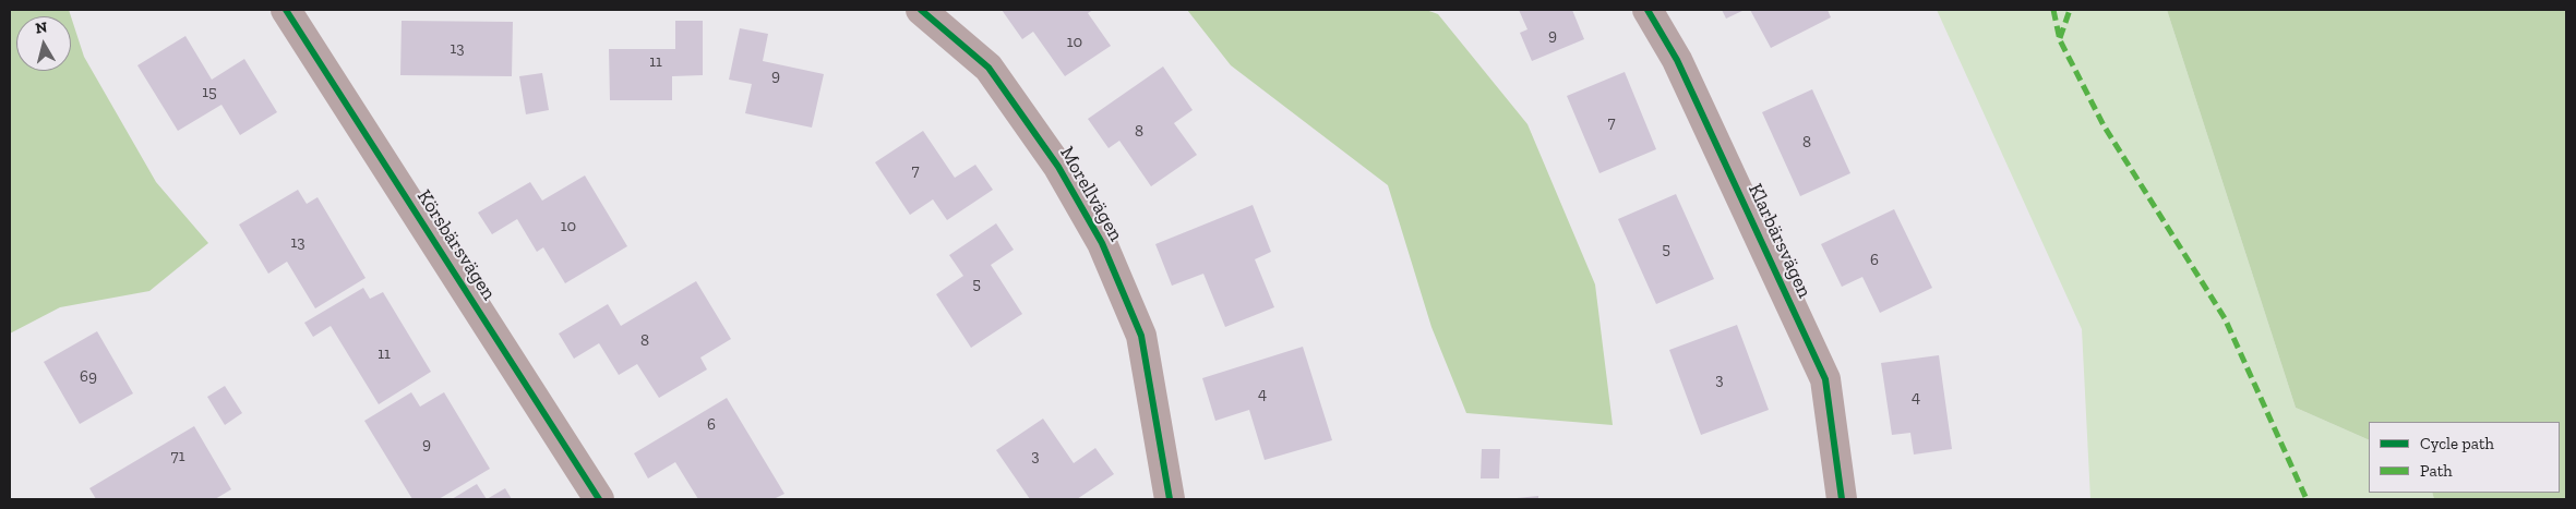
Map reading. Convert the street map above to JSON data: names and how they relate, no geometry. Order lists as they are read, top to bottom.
{
  "streets": {
    "street": ["Morellvägen", "Klarbärsvägen", "Körsbärsvägen"]
  },
  "house_numbers": [
    "9",
    "10",
    "13",
    "11",
    "9",
    "15",
    "7",
    "8",
    "8",
    "7",
    "10",
    "13",
    "5",
    "6",
    "5",
    "8",
    "11",
    "69",
    "3",
    "4",
    "4",
    "6",
    "9",
    "71",
    "3"
  ],
  "legend": ["Cycle path", "Path"],
  "north": "top"
}
